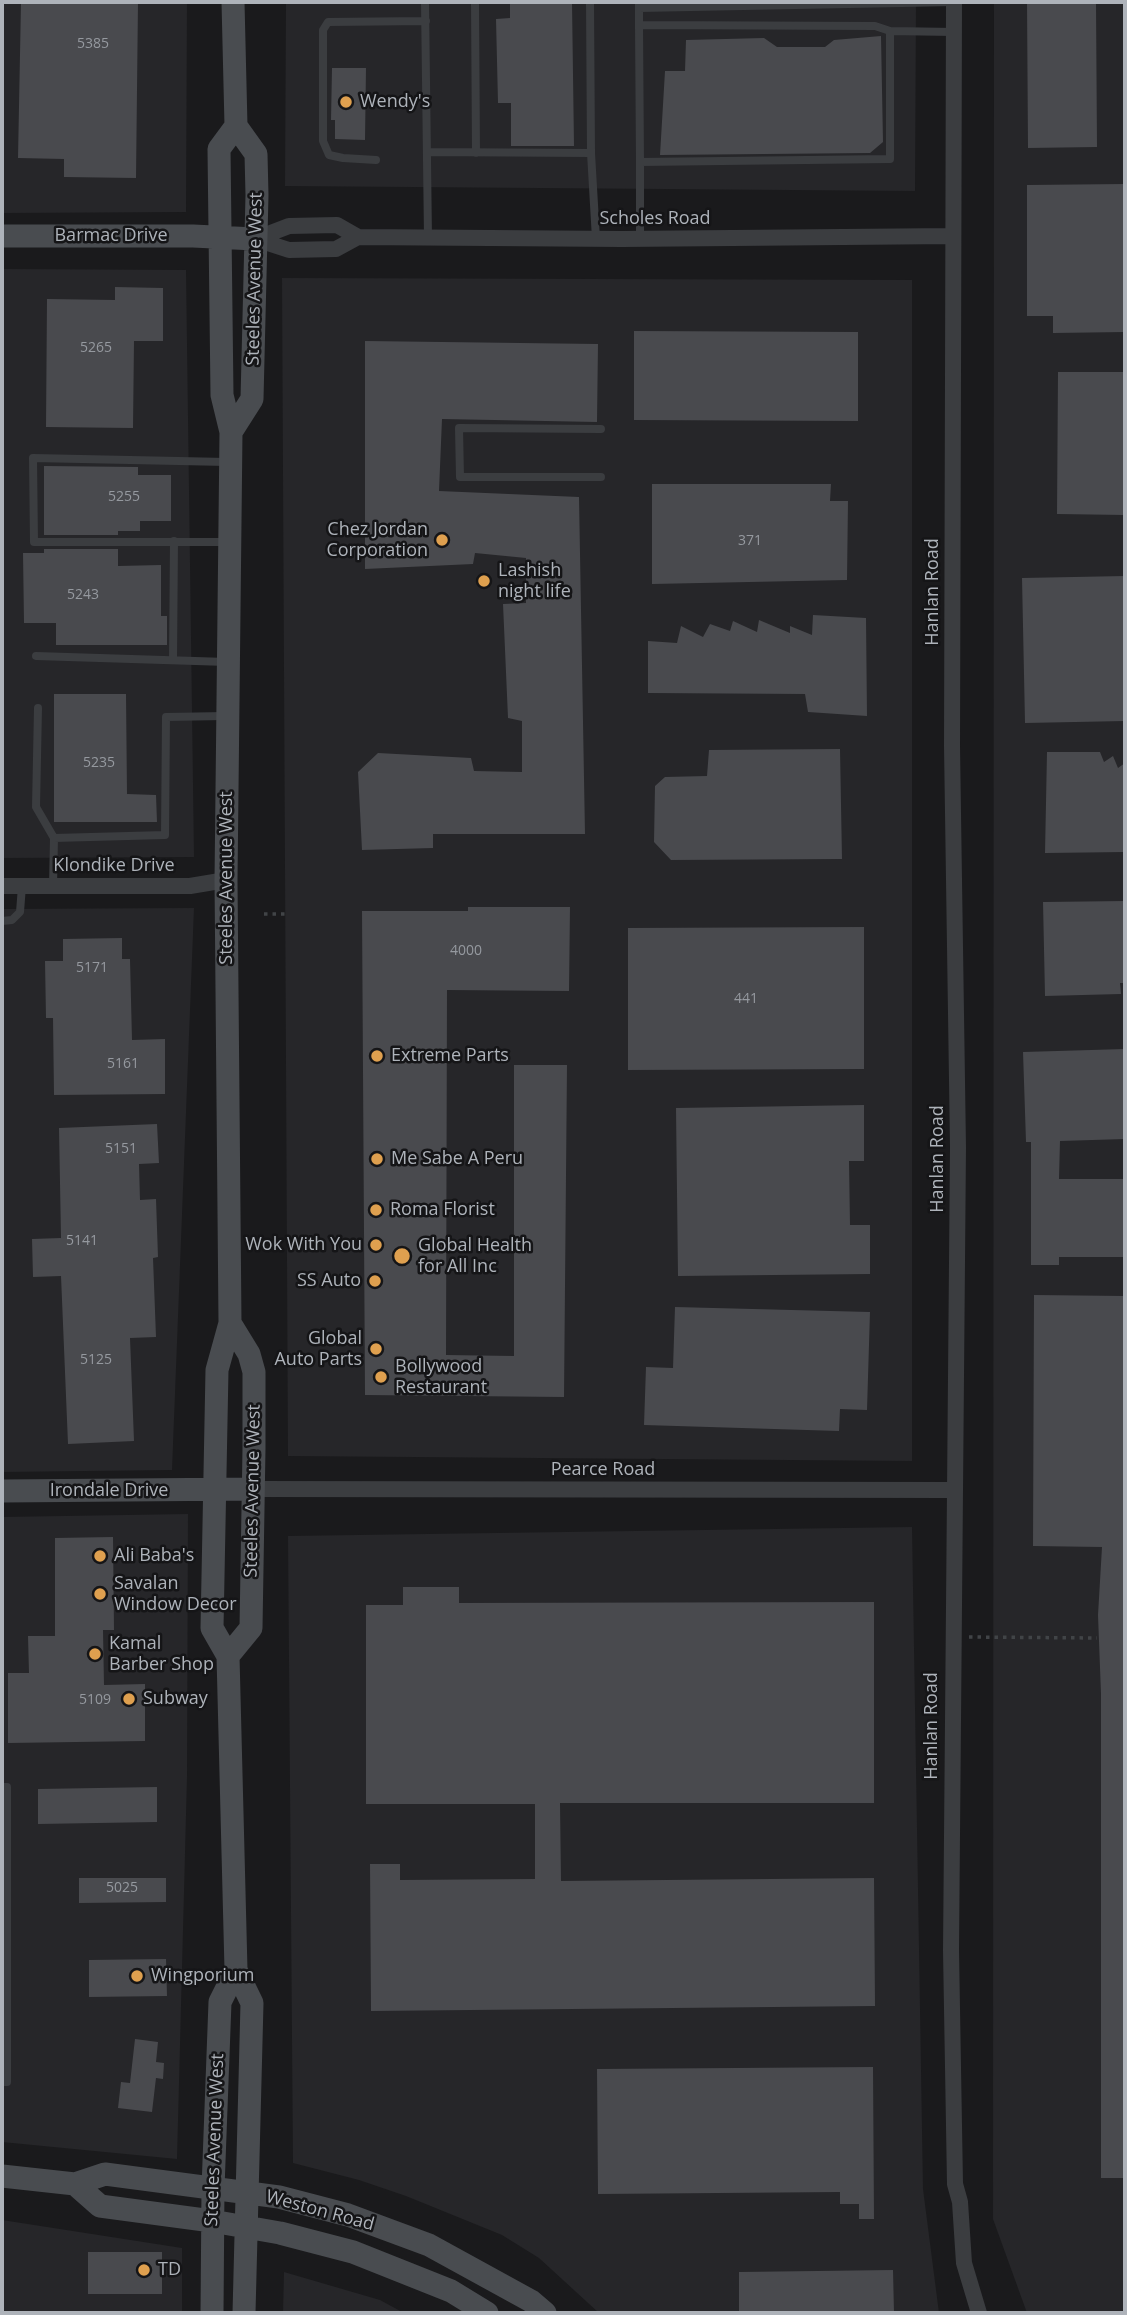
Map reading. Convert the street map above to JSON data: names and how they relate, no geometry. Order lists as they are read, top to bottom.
{
  "streets": {
    "main road": [
      "Barmac Drive",
      "Steeles Avenue West",
      "Irondale Drive",
      "Weston Road"
    ],
    "street": [
      "Scholes Road",
      "Hanlan Road",
      "Klondike Drive",
      "Pearce Road"
    ]
  },
  "crossings": [
    ["Scholes Road", "Barmac Drive"],
    ["Scholes Road", "Steeles Avenue West"],
    ["Scholes Road", "Hanlan Road"],
    ["Barmac Drive", "Steeles Avenue West"],
    ["Steeles Avenue West", "Klondike Drive"],
    ["Steeles Avenue West", "Pearce Road"],
    ["Steeles Avenue West", "Irondale Drive"],
    ["Steeles Avenue West", "Weston Road"],
    ["Hanlan Road", "Pearce Road"],
    ["Pearce Road", "Irondale Drive"]
  ],
  "places": [
    "Wendy's",
    "Chez Jordan Corporation",
    "Lashish night life",
    "Extreme Parts",
    "Me Sabe A Peru",
    "Roma Florist",
    "Wok With You",
    "Global Health for All Inc",
    "SS Auto",
    "Global Auto Parts",
    "Bollywood Restaurant",
    "Ali Baba's",
    "Savalan Window Decor",
    "Kamal Barber Shop",
    "Subway",
    "Wingporium",
    "TD"
  ],
  "house_numbers": [
    "5385",
    "5265",
    "5255",
    "371",
    "5243",
    "5235",
    "4000",
    "5171",
    "441",
    "5161",
    "5151",
    "5141",
    "5125",
    "5109",
    "5025"
  ]
}
